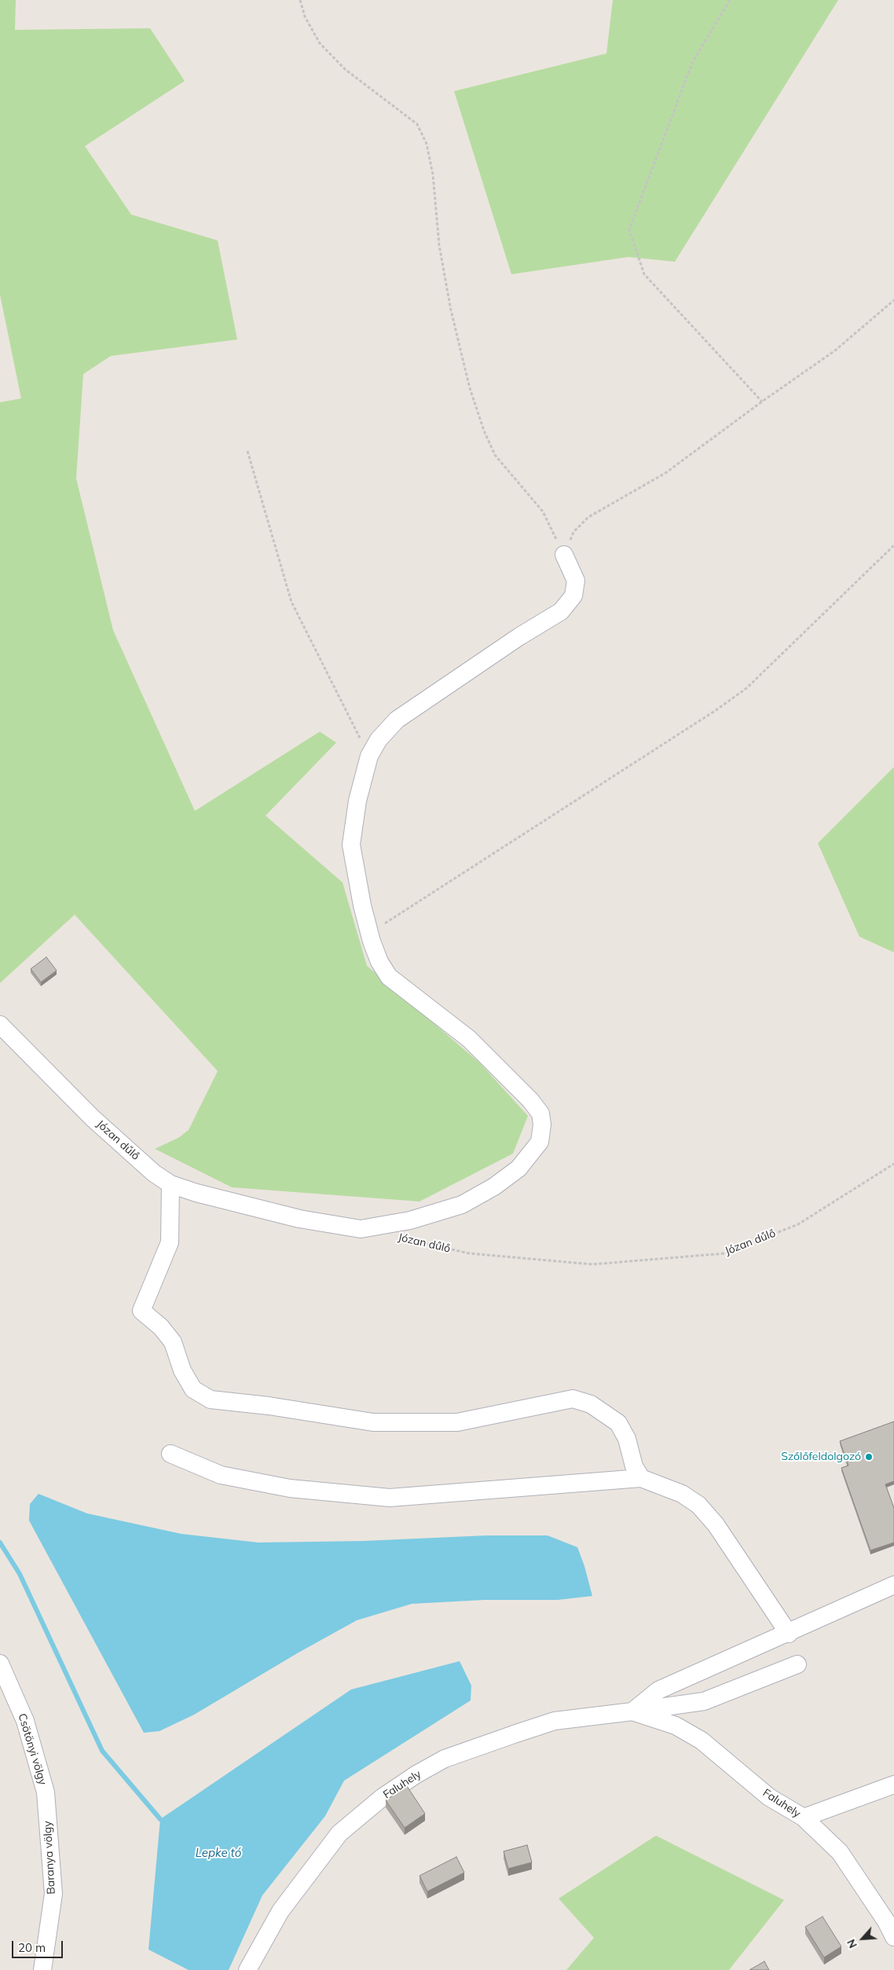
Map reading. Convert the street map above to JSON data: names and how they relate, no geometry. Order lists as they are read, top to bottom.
{
  "streets": {
    "street": [
      "Józan dűlő",
      "Csötönyi völgy",
      "Faluhely",
      "Baranya völgy"
    ]
  },
  "crossings": [
    ["Csötönyi völgy", "Baranya völgy"]
  ],
  "water": ["Lepke tó"],
  "places": ["Szőlőfeldolgozó"],
  "scale_bar": "20 m",
  "north": "bottom left"
}
